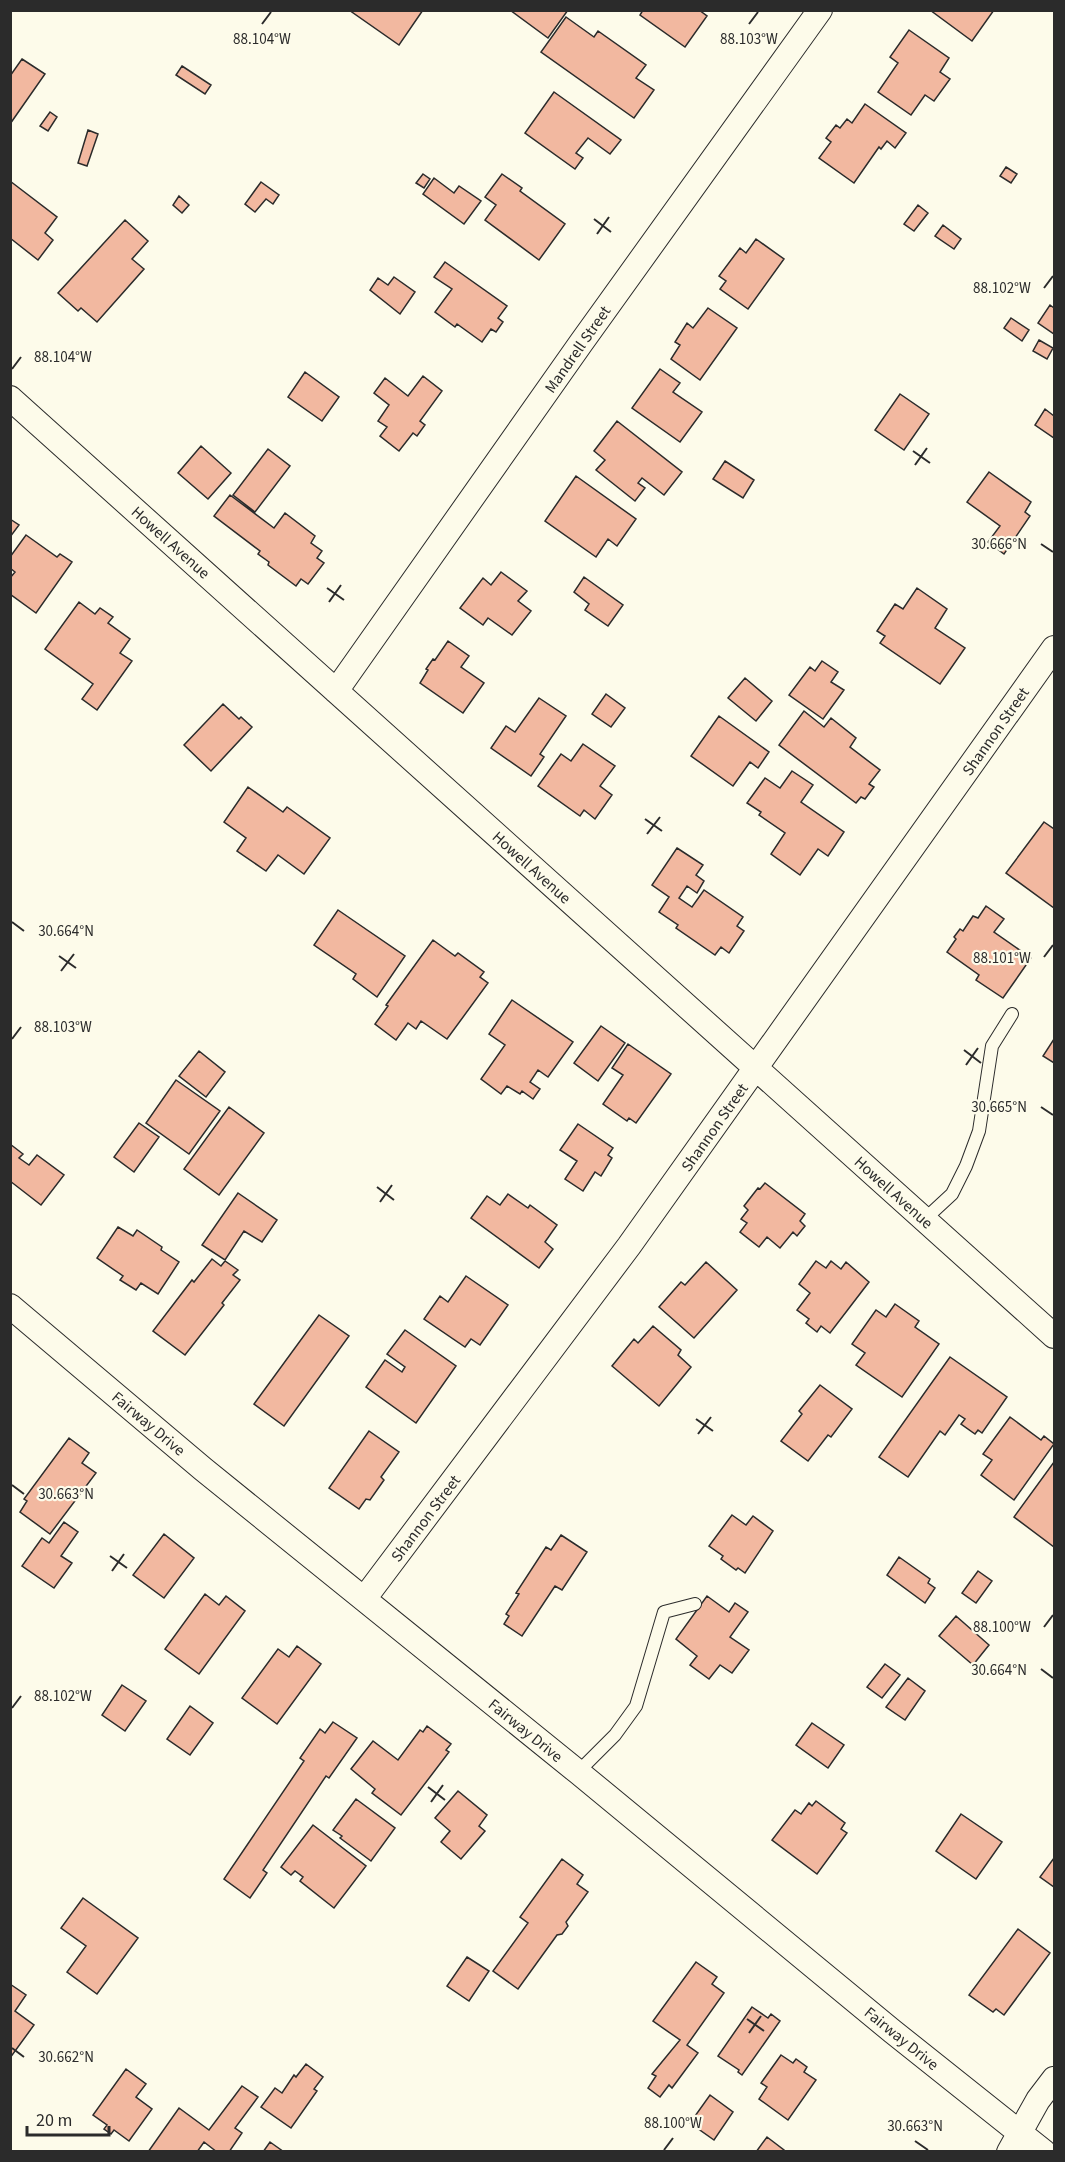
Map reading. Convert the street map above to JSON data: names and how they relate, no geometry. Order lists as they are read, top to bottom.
{
  "streets": {
    "street": [
      "Mandrell Street",
      "Howell Avenue",
      "Shannon Street",
      "Fairway Drive"
    ]
  },
  "crossings": [
    ["Mandrell Street", "Howell Avenue"],
    ["Howell Avenue", "Shannon Street"],
    ["Shannon Street", "Fairway Drive"]
  ],
  "scale_bar": "20 m",
  "coordinates": [
    "88.104°W",
    "88.103°W",
    "88.102°W",
    "30.666°N",
    "30.664°N",
    "88.101°W",
    "30.665°N",
    "30.663°N",
    "88.100°W",
    "30.662°N"
  ]
}
